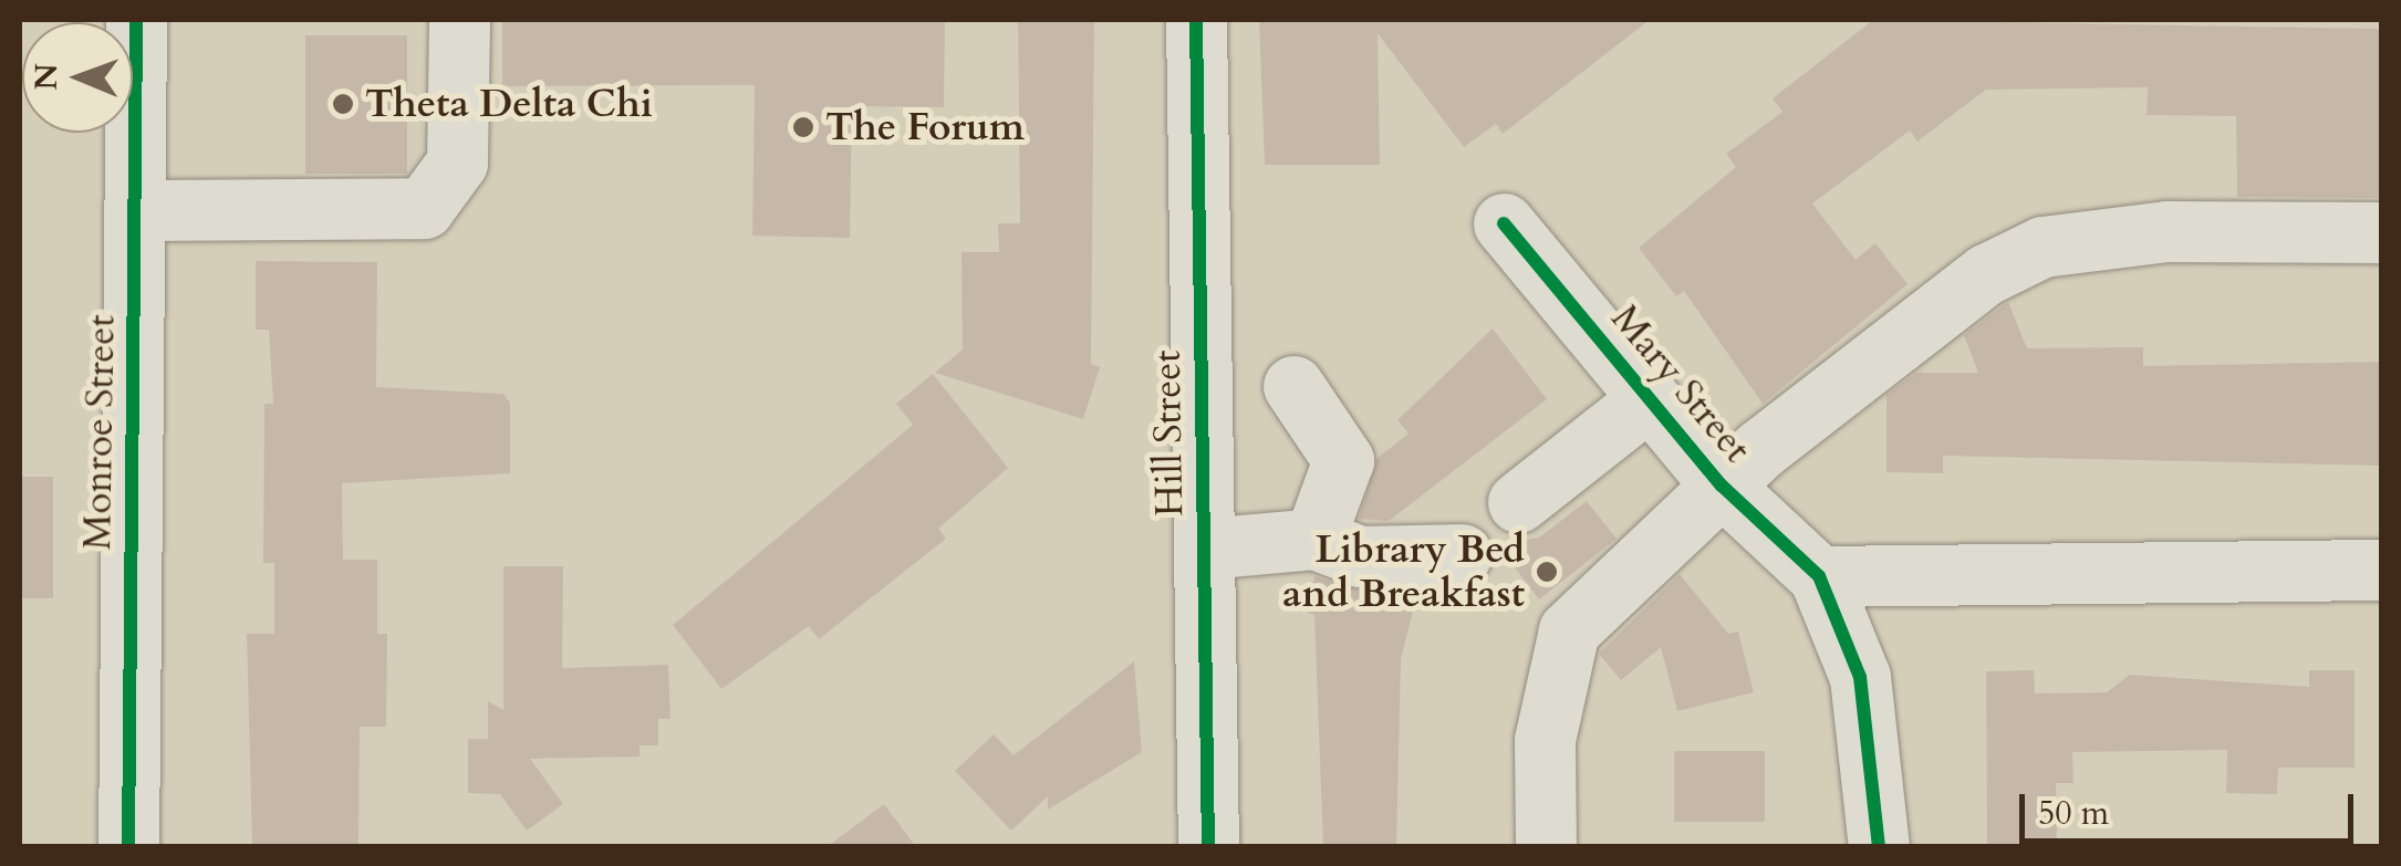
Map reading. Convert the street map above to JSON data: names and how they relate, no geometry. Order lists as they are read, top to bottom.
{
  "streets": {
    "street": ["Mary Street", "Monroe Street", "Hill Street"]
  },
  "places": ["Theta Delta Chi", "The Forum", "Library Bed and Breakfast"],
  "scale_bar": "50 m",
  "north": "left"
}
